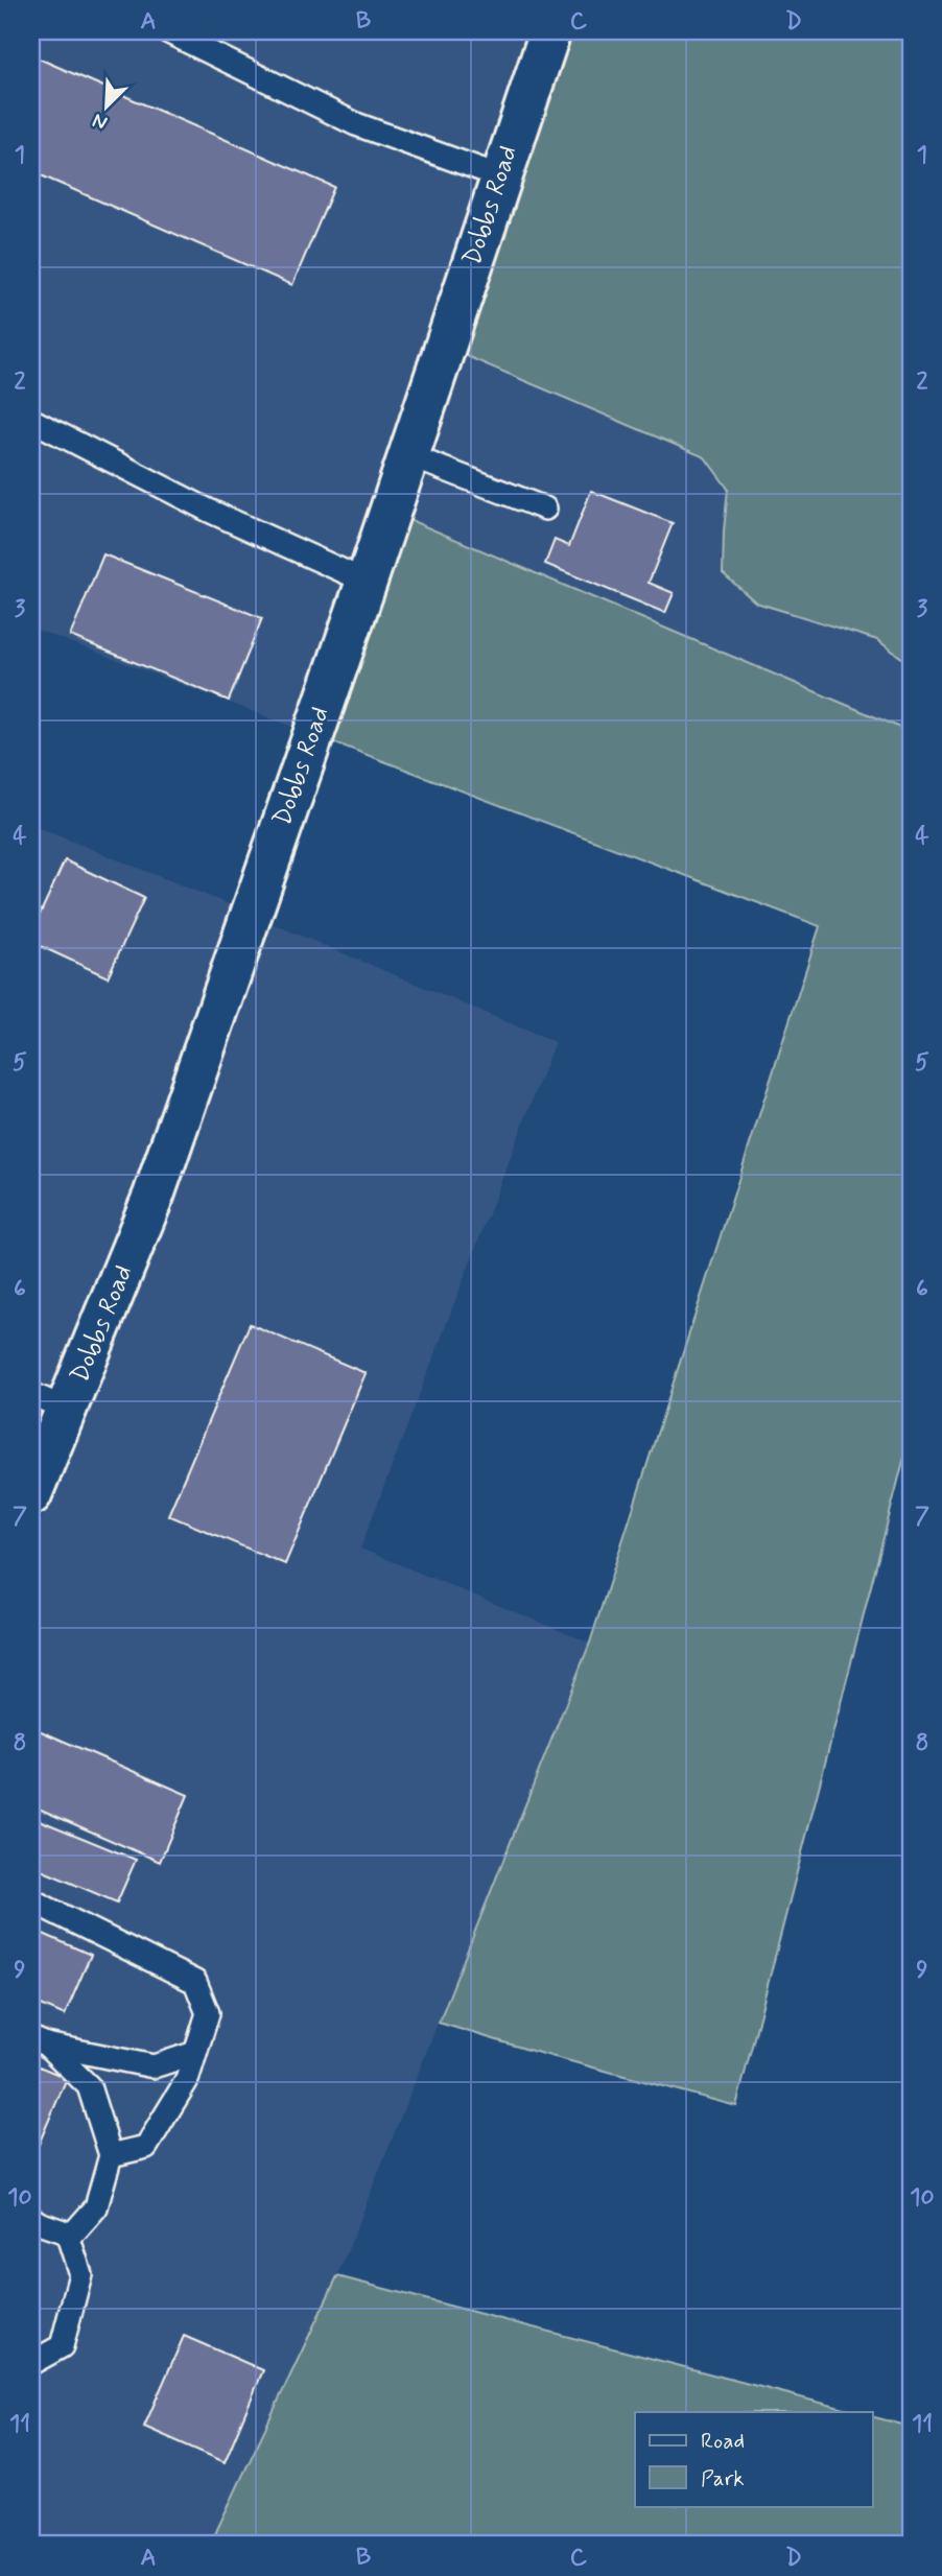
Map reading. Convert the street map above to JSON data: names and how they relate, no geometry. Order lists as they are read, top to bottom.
{
  "streets": {
    "street": ["Dobbs Road"]
  },
  "legend": ["Road", "Park"],
  "north": "bottom left",
  "grid": {
    "columns": [
      "A",
      "B",
      "C",
      "D"
    ],
    "rows": [
      "1",
      "2",
      "3",
      "4",
      "5",
      "6",
      "7",
      "8",
      "9",
      "10",
      "11"
    ]
  }
}
